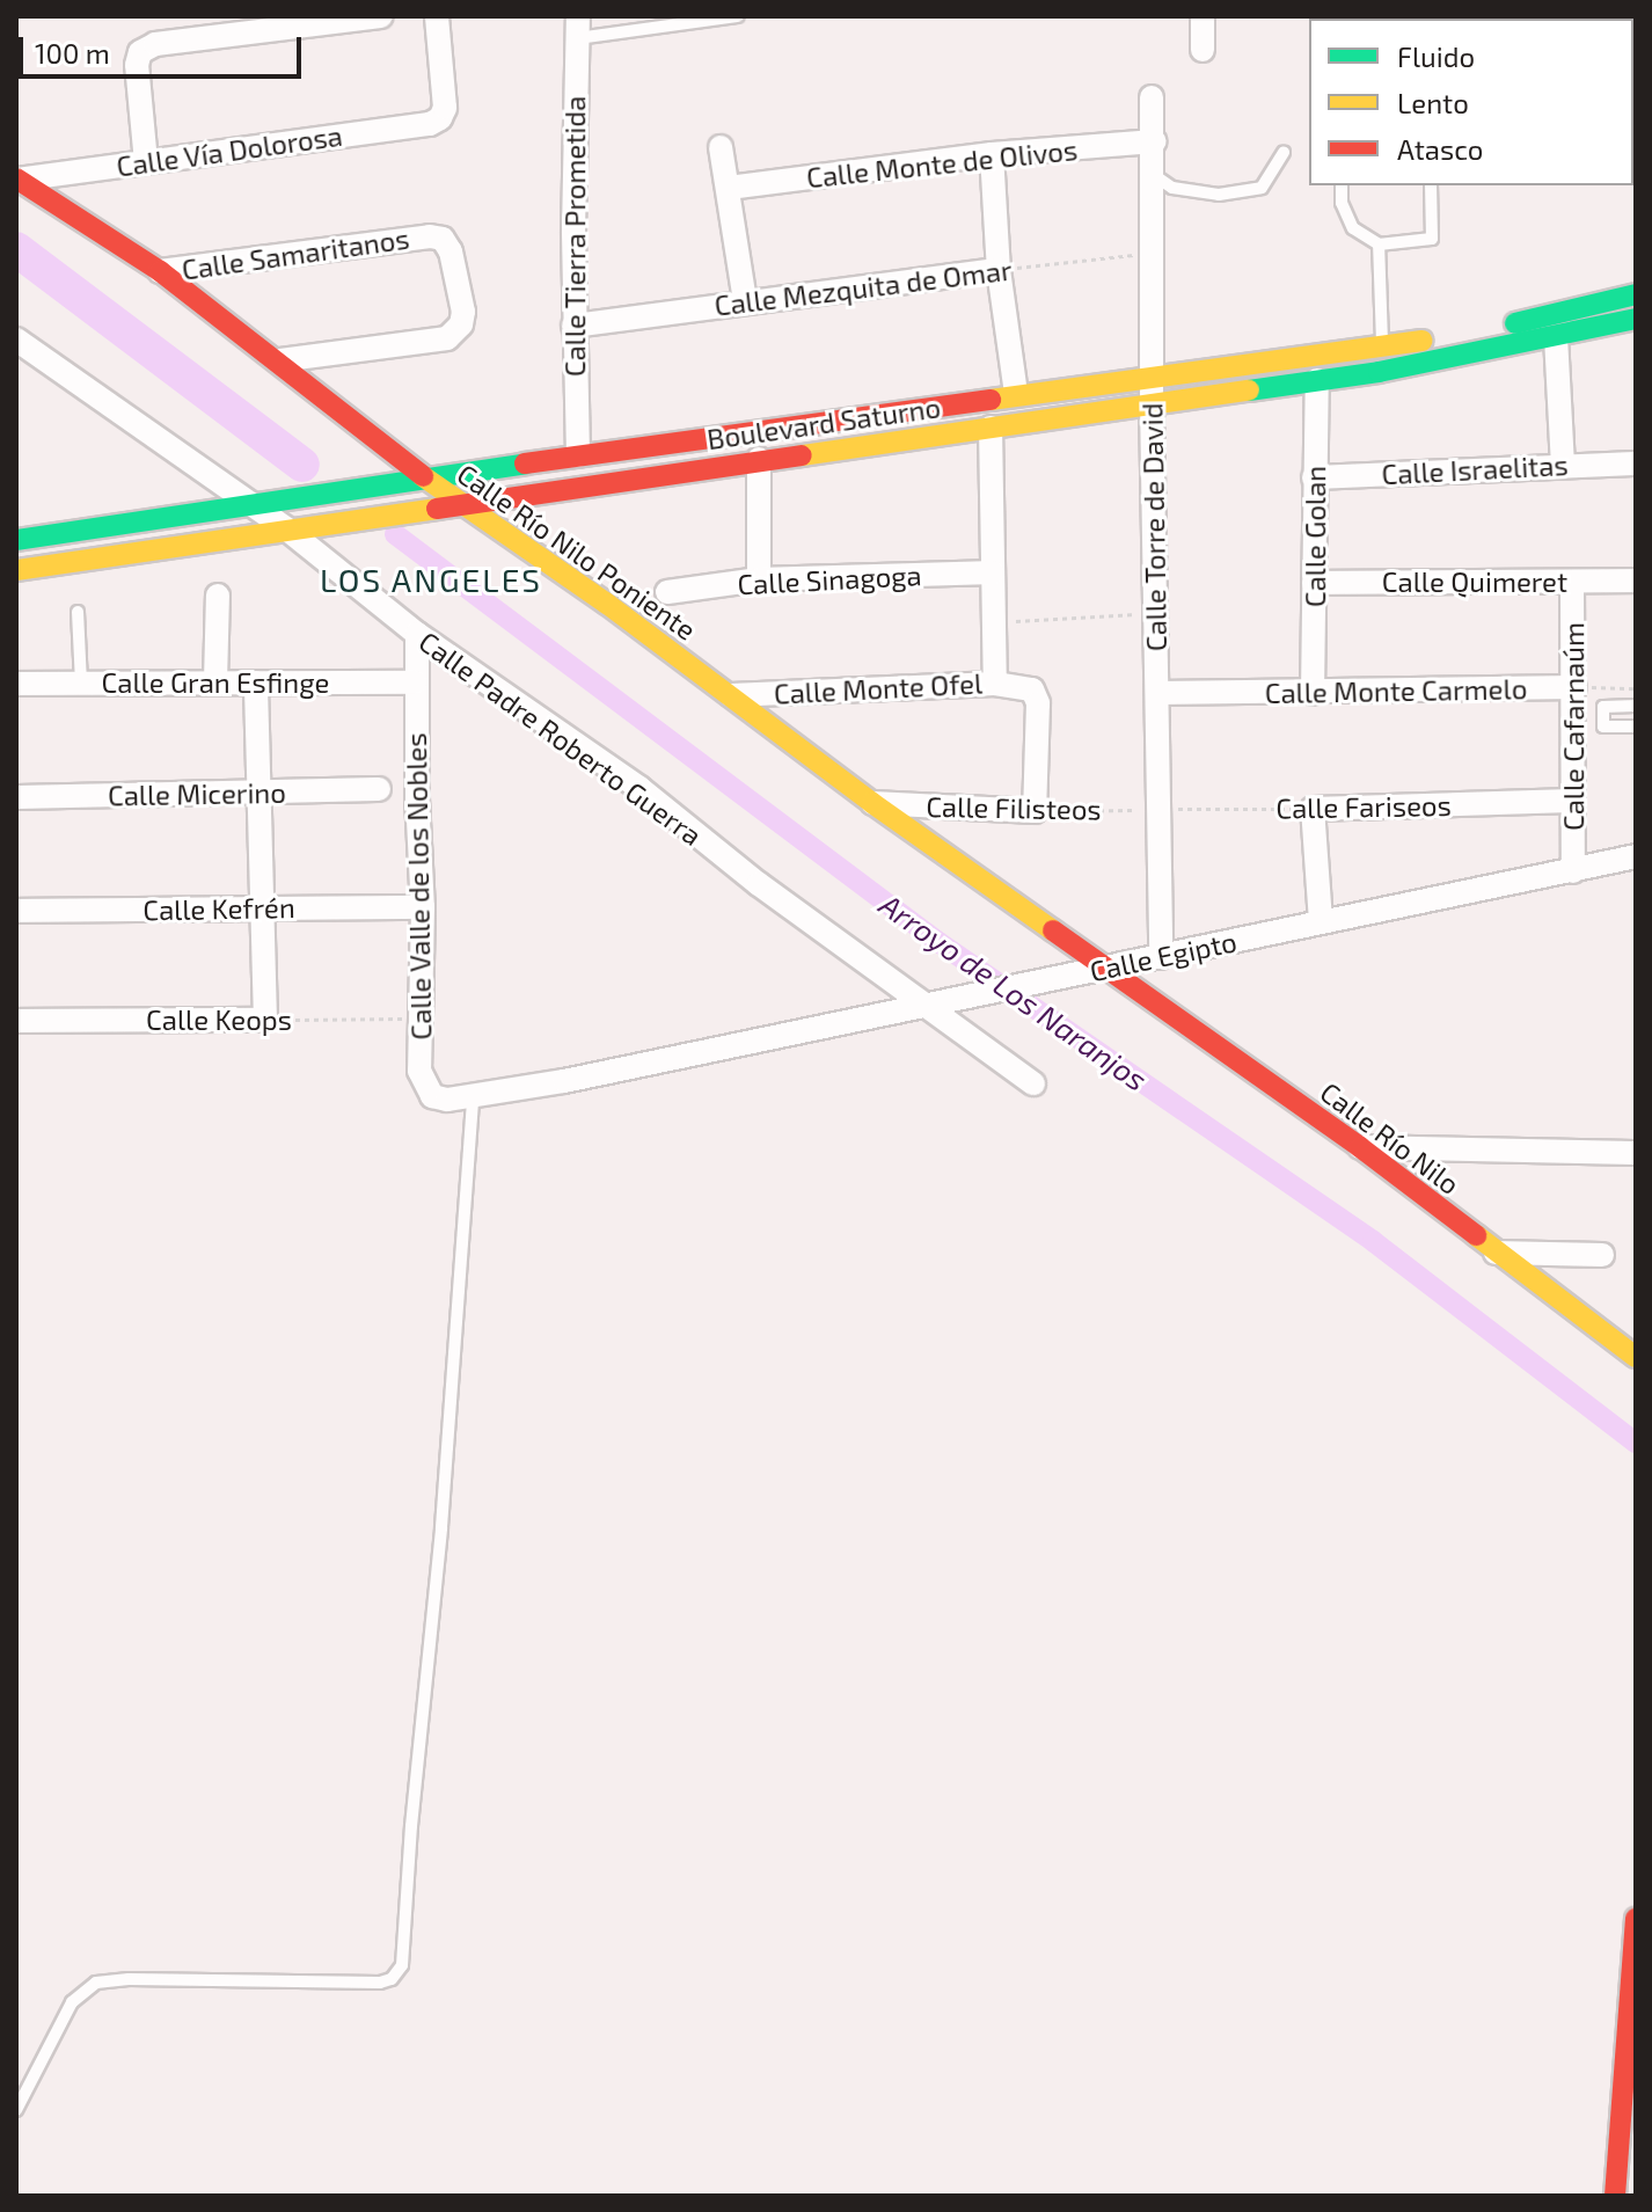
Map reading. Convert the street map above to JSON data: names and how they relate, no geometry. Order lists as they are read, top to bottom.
{
  "streets": {
    "street": [
      "Calle Vía Dolorosa",
      "Calle Monte de Olivos",
      "Calle Tierra Prometida",
      "Calle Samaritanos",
      "Calle Mezquita de Omar",
      "Boulevard Saturno",
      "Calle Israelitas",
      "Calle Torre de David",
      "Calle Golan",
      "Calle Río Nilo Poniente",
      "Calle Sinagoga",
      "Calle Quimeret",
      "Calle Gran Esfinge",
      "Calle Monte Ofel",
      "Calle Monte Carmelo",
      "Calle Cafarnaúm",
      "Calle Padre Roberto Guerra",
      "Calle Micerino",
      "Calle Fariseos",
      "Calle Filisteos",
      "Calle Valle de los Nobles",
      "Calle Kefrén",
      "Calle Egipto",
      "Calle Keops",
      "Calle Río Nilo"
    ]
  },
  "crossings": [
    ["Calle Vía Dolorosa", "Calle Río Nilo Poniente"],
    ["Calle Monte de Olivos", "Calle Torre de David"],
    ["Calle Tierra Prometida", "Calle Mezquita de Omar"],
    ["Calle Tierra Prometida", "Boulevard Saturno"],
    ["Calle Samaritanos", "Calle Río Nilo Poniente"],
    ["Calle Mezquita de Omar", "Calle Torre de David"],
    ["Boulevard Saturno", "Calle Torre de David"],
    ["Boulevard Saturno", "Calle Golan"],
    ["Boulevard Saturno", "Calle Río Nilo Poniente"],
    ["Boulevard Saturno", "Calle Padre Roberto Guerra"],
    ["Calle Israelitas", "Calle Golan"],
    ["Calle Torre de David", "Calle Monte Carmelo"],
    ["Calle Torre de David", "Calle Fariseos"],
    ["Calle Torre de David", "Calle Filisteos"],
    ["Calle Torre de David", "Calle Egipto"],
    ["Calle Golan", "Calle Quimeret"],
    ["Calle Golan", "Calle Monte Carmelo"],
    ["Calle Río Nilo Poniente", "Calle Monte Ofel"],
    ["Calle Río Nilo Poniente", "Calle Filisteos"],
    ["Calle Río Nilo Poniente", "Calle Egipto"],
    ["Calle Río Nilo Poniente", "Calle Río Nilo"],
    ["Calle Quimeret", "Calle Cafarnaúm"],
    ["Calle Gran Esfinge", "Calle Valle de los Nobles"],
    ["Calle Monte Ofel", "Calle Filisteos"],
    ["Calle Monte Carmelo", "Calle Cafarnaúm"],
    ["Calle Cafarnaúm", "Calle Fariseos"],
    ["Calle Cafarnaúm", "Calle Egipto"],
    ["Calle Padre Roberto Guerra", "Calle Valle de los Nobles"],
    ["Calle Padre Roberto Guerra", "Calle Egipto"],
    ["Calle Fariseos", "Calle Filisteos"],
    ["Calle Valle de los Nobles", "Calle Kefrén"],
    ["Calle Valle de los Nobles", "Calle Egipto"],
    ["Calle Valle de los Nobles", "Calle Keops"],
    ["Calle Egipto", "Calle Río Nilo"]
  ],
  "districts": ["LOS ANGELES"],
  "water": ["Arroyo de Los Naranjos"],
  "legend": ["Fluido", "Lento", "Atasco"],
  "scale_bar": "100 m"
}
